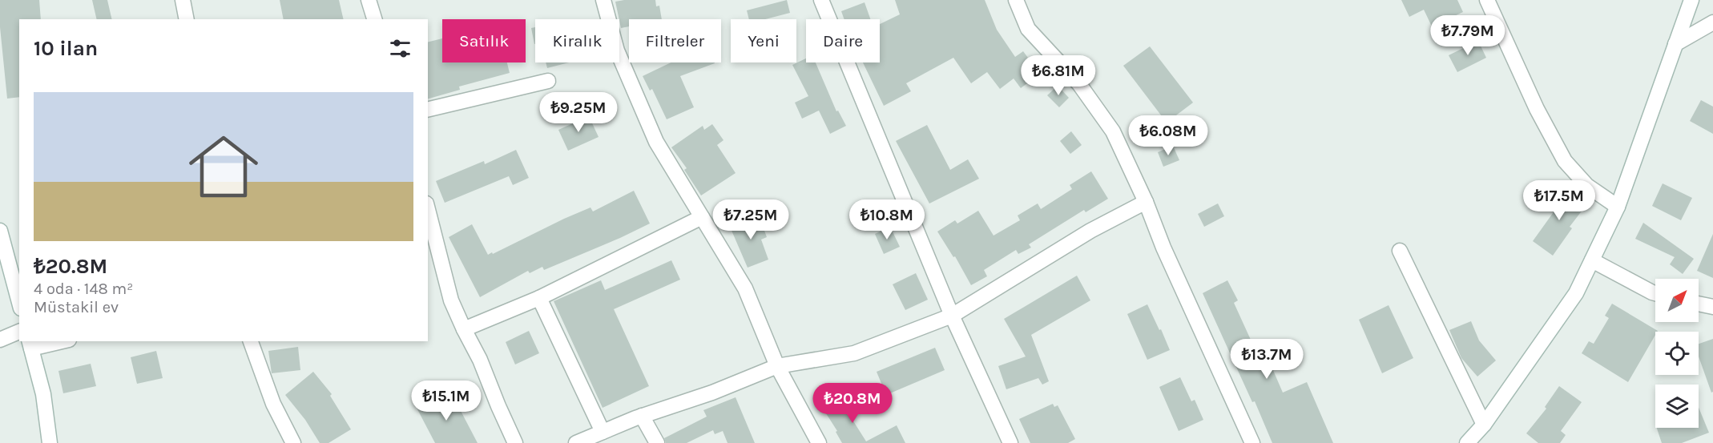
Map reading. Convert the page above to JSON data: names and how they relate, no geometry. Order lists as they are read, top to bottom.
{
  "north": "top right",
  "page": {
    "price": [
      "₺7.79M",
      "₺6.81M",
      "₺9.25M",
      "₺6.08M",
      "₺17.5M",
      "₺7.25M",
      "₺10.8M",
      "₺13.7M",
      "₺15.1M",
      "₺20.8M"
    ],
    "chip": [
      "Satılık",
      "Kiralık",
      "Filtreler",
      "Yeni",
      "Daire"
    ],
    "heading": "10 ilan",
    "list": [
      {
        "name": "₺20.8M",
        "note": "4 oda · 148 m² · Müstakil ev"
      }
    ]
  }
}
